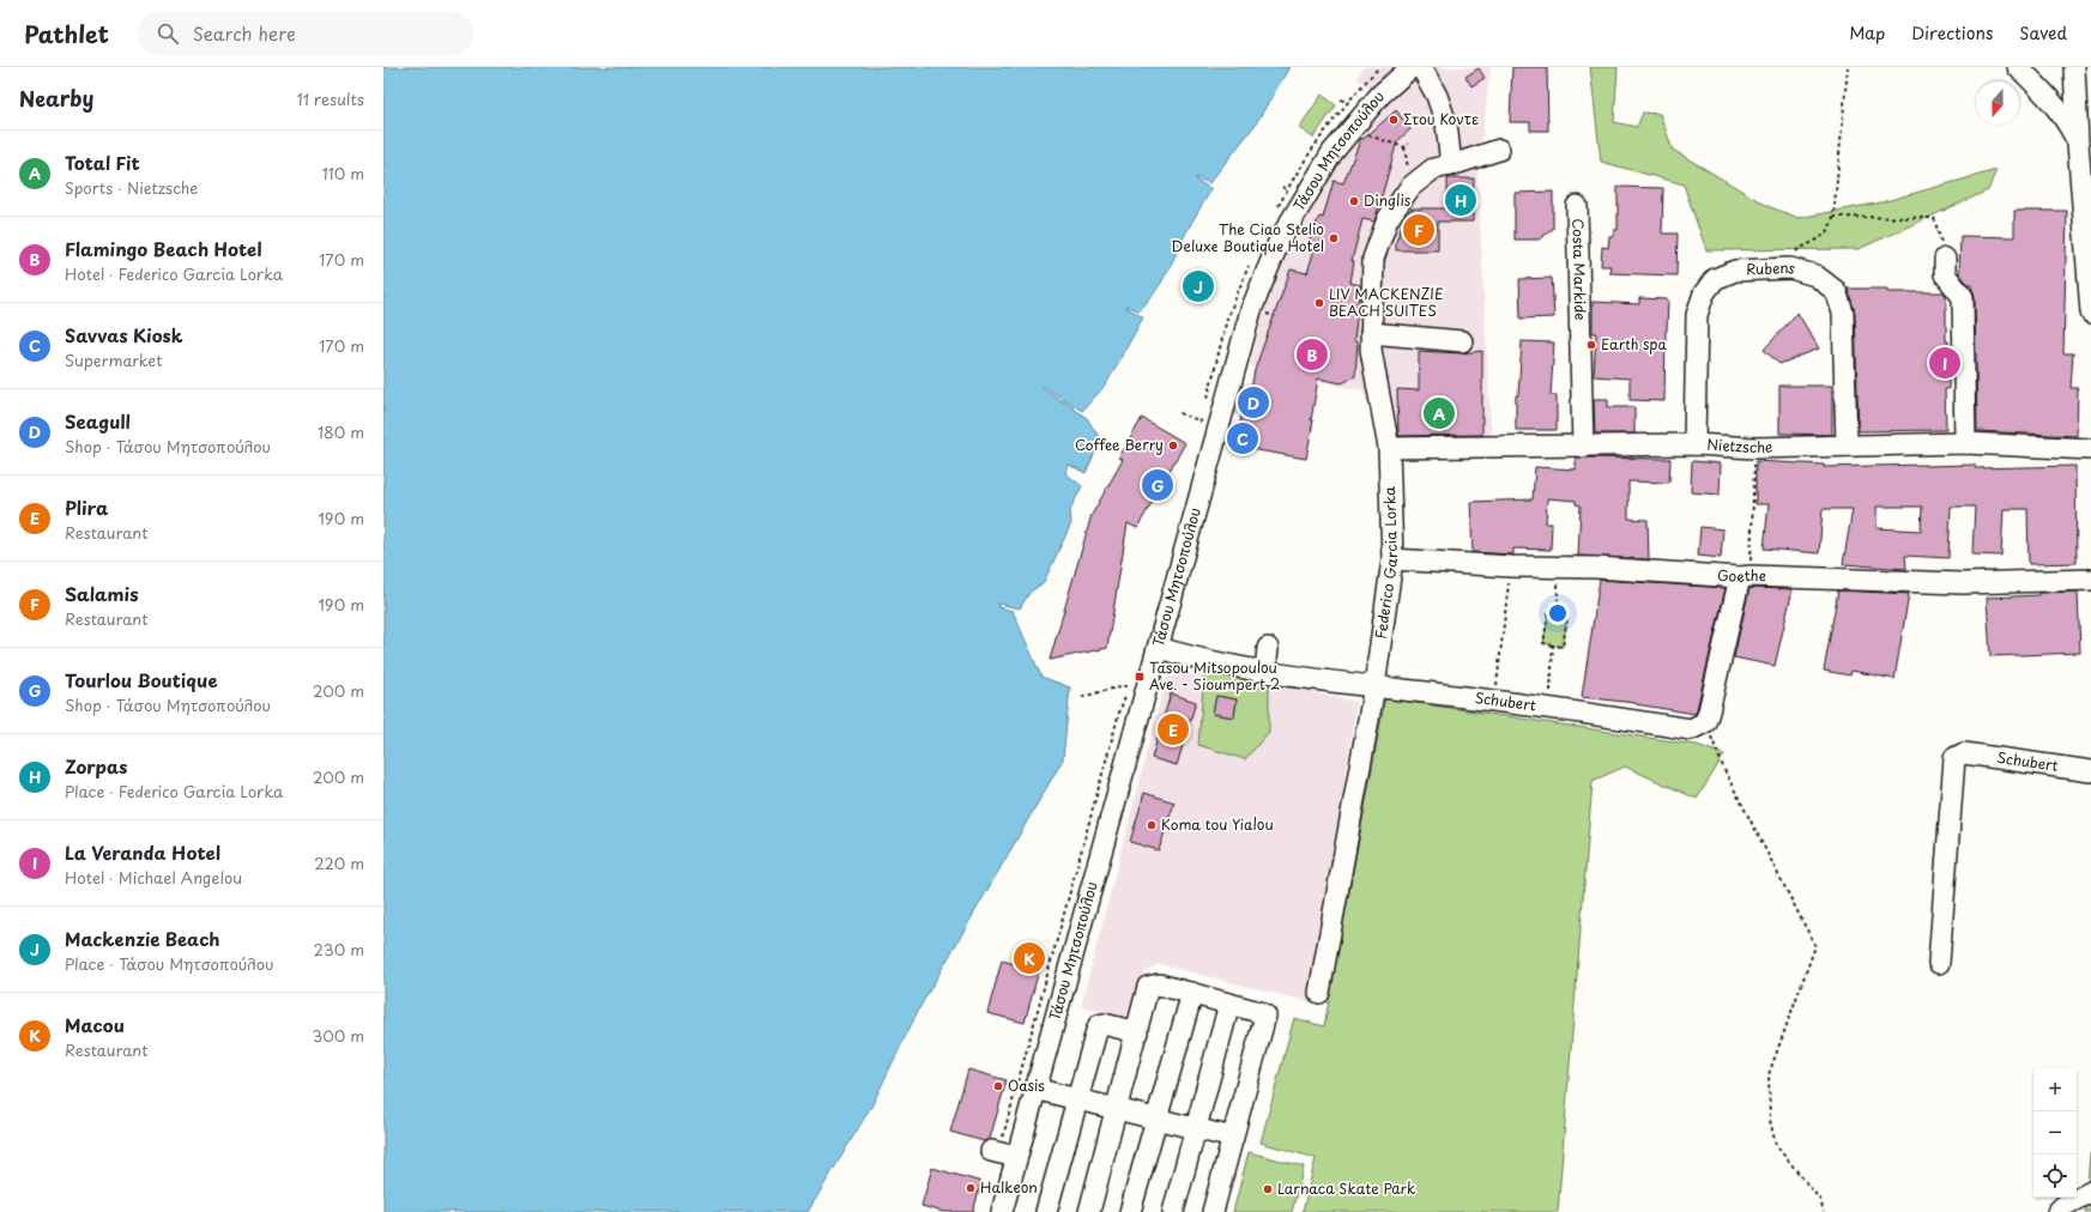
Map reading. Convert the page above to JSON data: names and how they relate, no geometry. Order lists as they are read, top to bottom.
{
  "streets": {
    "street": [
      "Τάσου Μητσοπούλου",
      "Costa Markide",
      "Rubens",
      "Nietzsche",
      "Federico Garcia Lorka",
      "Goethe",
      "Schubert"
    ]
  },
  "crossings": [
    ["Τάσου Μητσοπούλου", "Schubert"],
    ["Costa Markide", "Nietzsche"],
    ["Rubens", "Nietzsche"],
    ["Nietzsche", "Federico Garcia Lorka"],
    ["Federico Garcia Lorka", "Goethe"],
    ["Federico Garcia Lorka", "Schubert"]
  ],
  "places": {
    "other": [
      "Στου Κοντε",
      "Dinglis",
      "The Ciao Stelio Deluxe Boutique Hotel",
      "LIV MACKENZIE BEACH SUITES",
      "Earth spa",
      "Coffee Berry",
      "Koma tou Yialou",
      "Oasis",
      "Halkeon",
      "Larnaca Skate Park"
    ],
    "transit": ["Tasou Mitsopoulou Ave. - Sioumpert 2"]
  },
  "north": "bottom",
  "page": {
    "header": "Pathlet",
    "search": "Search here",
    "nav": ["Map", "Directions", "Saved"],
    "heading": ["Nearby", "11 results"],
    "list": [
      {
        "mark": "A",
        "name": "Total Fit",
        "note": "Sports · Nietzsche",
        "value": "110 m"
      },
      {
        "mark": "B",
        "name": "Flamingo Beach Hotel",
        "note": "Hotel · Federico Garcia Lorka",
        "value": "170 m"
      },
      {
        "mark": "C",
        "name": "Savvas Kiosk",
        "note": "Supermarket",
        "value": "170 m"
      },
      {
        "mark": "D",
        "name": "Seagull",
        "note": "Shop · Τάσου Μητσοπούλου",
        "value": "180 m"
      },
      {
        "mark": "E",
        "name": "Plira",
        "note": "Restaurant",
        "value": "190 m"
      },
      {
        "mark": "F",
        "name": "Salamis",
        "note": "Restaurant",
        "value": "190 m"
      },
      {
        "mark": "G",
        "name": "Tourlou Boutique",
        "note": "Shop · Τάσου Μητσοπούλου",
        "value": "200 m"
      },
      {
        "mark": "H",
        "name": "Zorpas",
        "note": "Place · Federico Garcia Lorka",
        "value": "200 m"
      },
      {
        "mark": "I",
        "name": "La Veranda Hotel",
        "note": "Hotel · Michael Angelou",
        "value": "220 m"
      },
      {
        "mark": "J",
        "name": "Mackenzie Beach",
        "note": "Place · Τάσου Μητσοπούλου",
        "value": "230 m"
      },
      {
        "mark": "K",
        "name": "Macou",
        "note": "Restaurant",
        "value": "300 m"
      }
    ],
    "pins": [
      "H",
      "F",
      "J",
      "B",
      "I",
      "D",
      "A",
      "C",
      "G",
      "E",
      "K"
    ],
    "map_buttons": ["+", "−"]
  }
}
